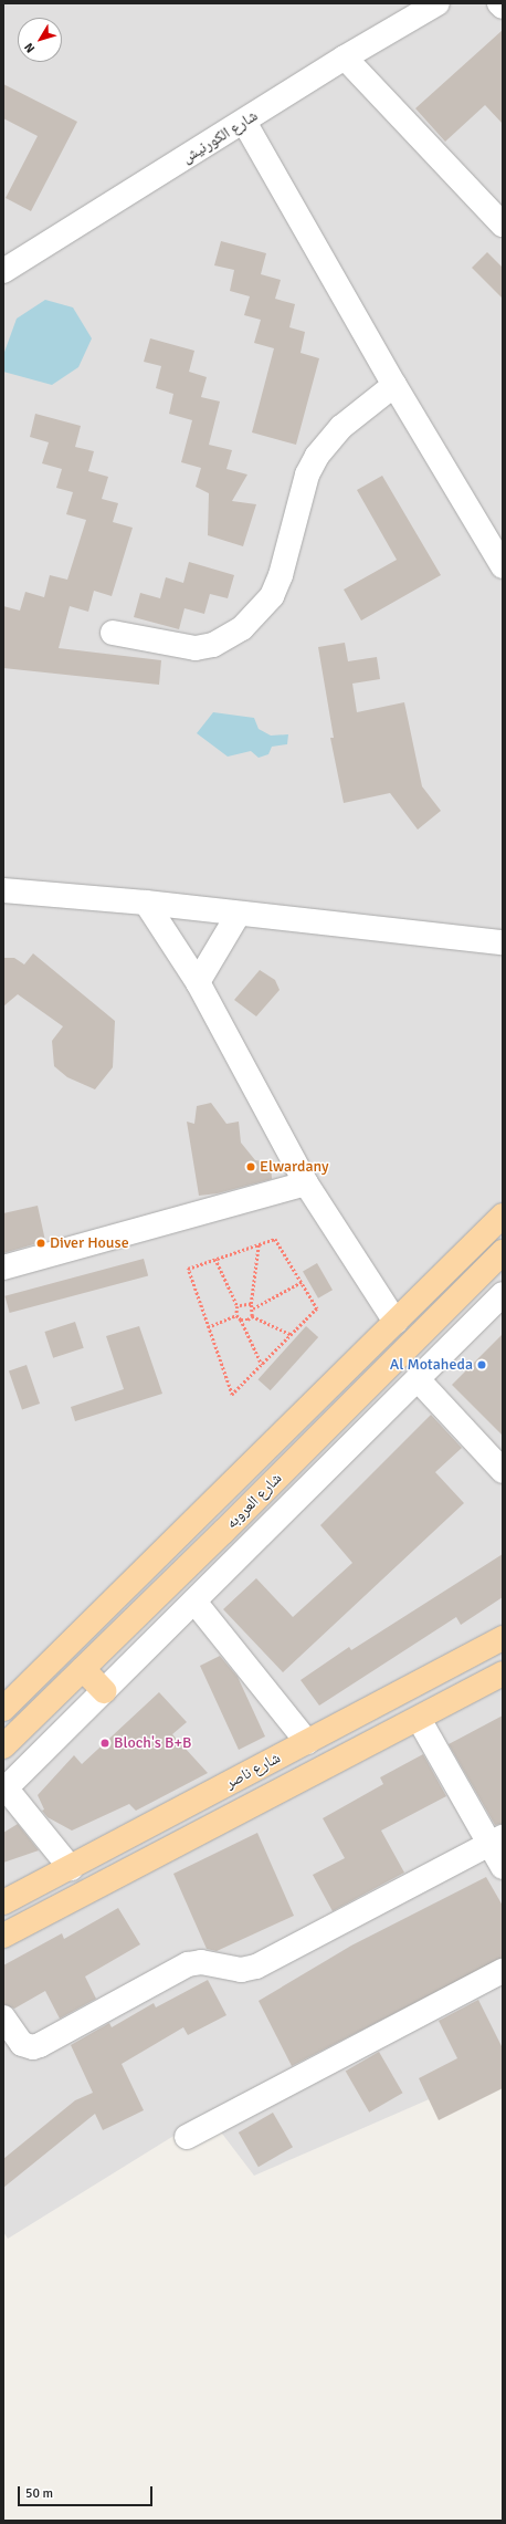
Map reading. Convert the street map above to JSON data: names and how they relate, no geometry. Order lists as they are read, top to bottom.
{
  "streets": {
    "main road": ["شارع العروبه", "شارع ناصر"],
    "street": ["شارع الكورنيش"]
  },
  "places": [
    "Elwardany",
    "Diver House",
    "Al Motaheda",
    "Bloch's B+B"
  ],
  "scale_bar": "50 m",
  "north": "bottom left"
}
